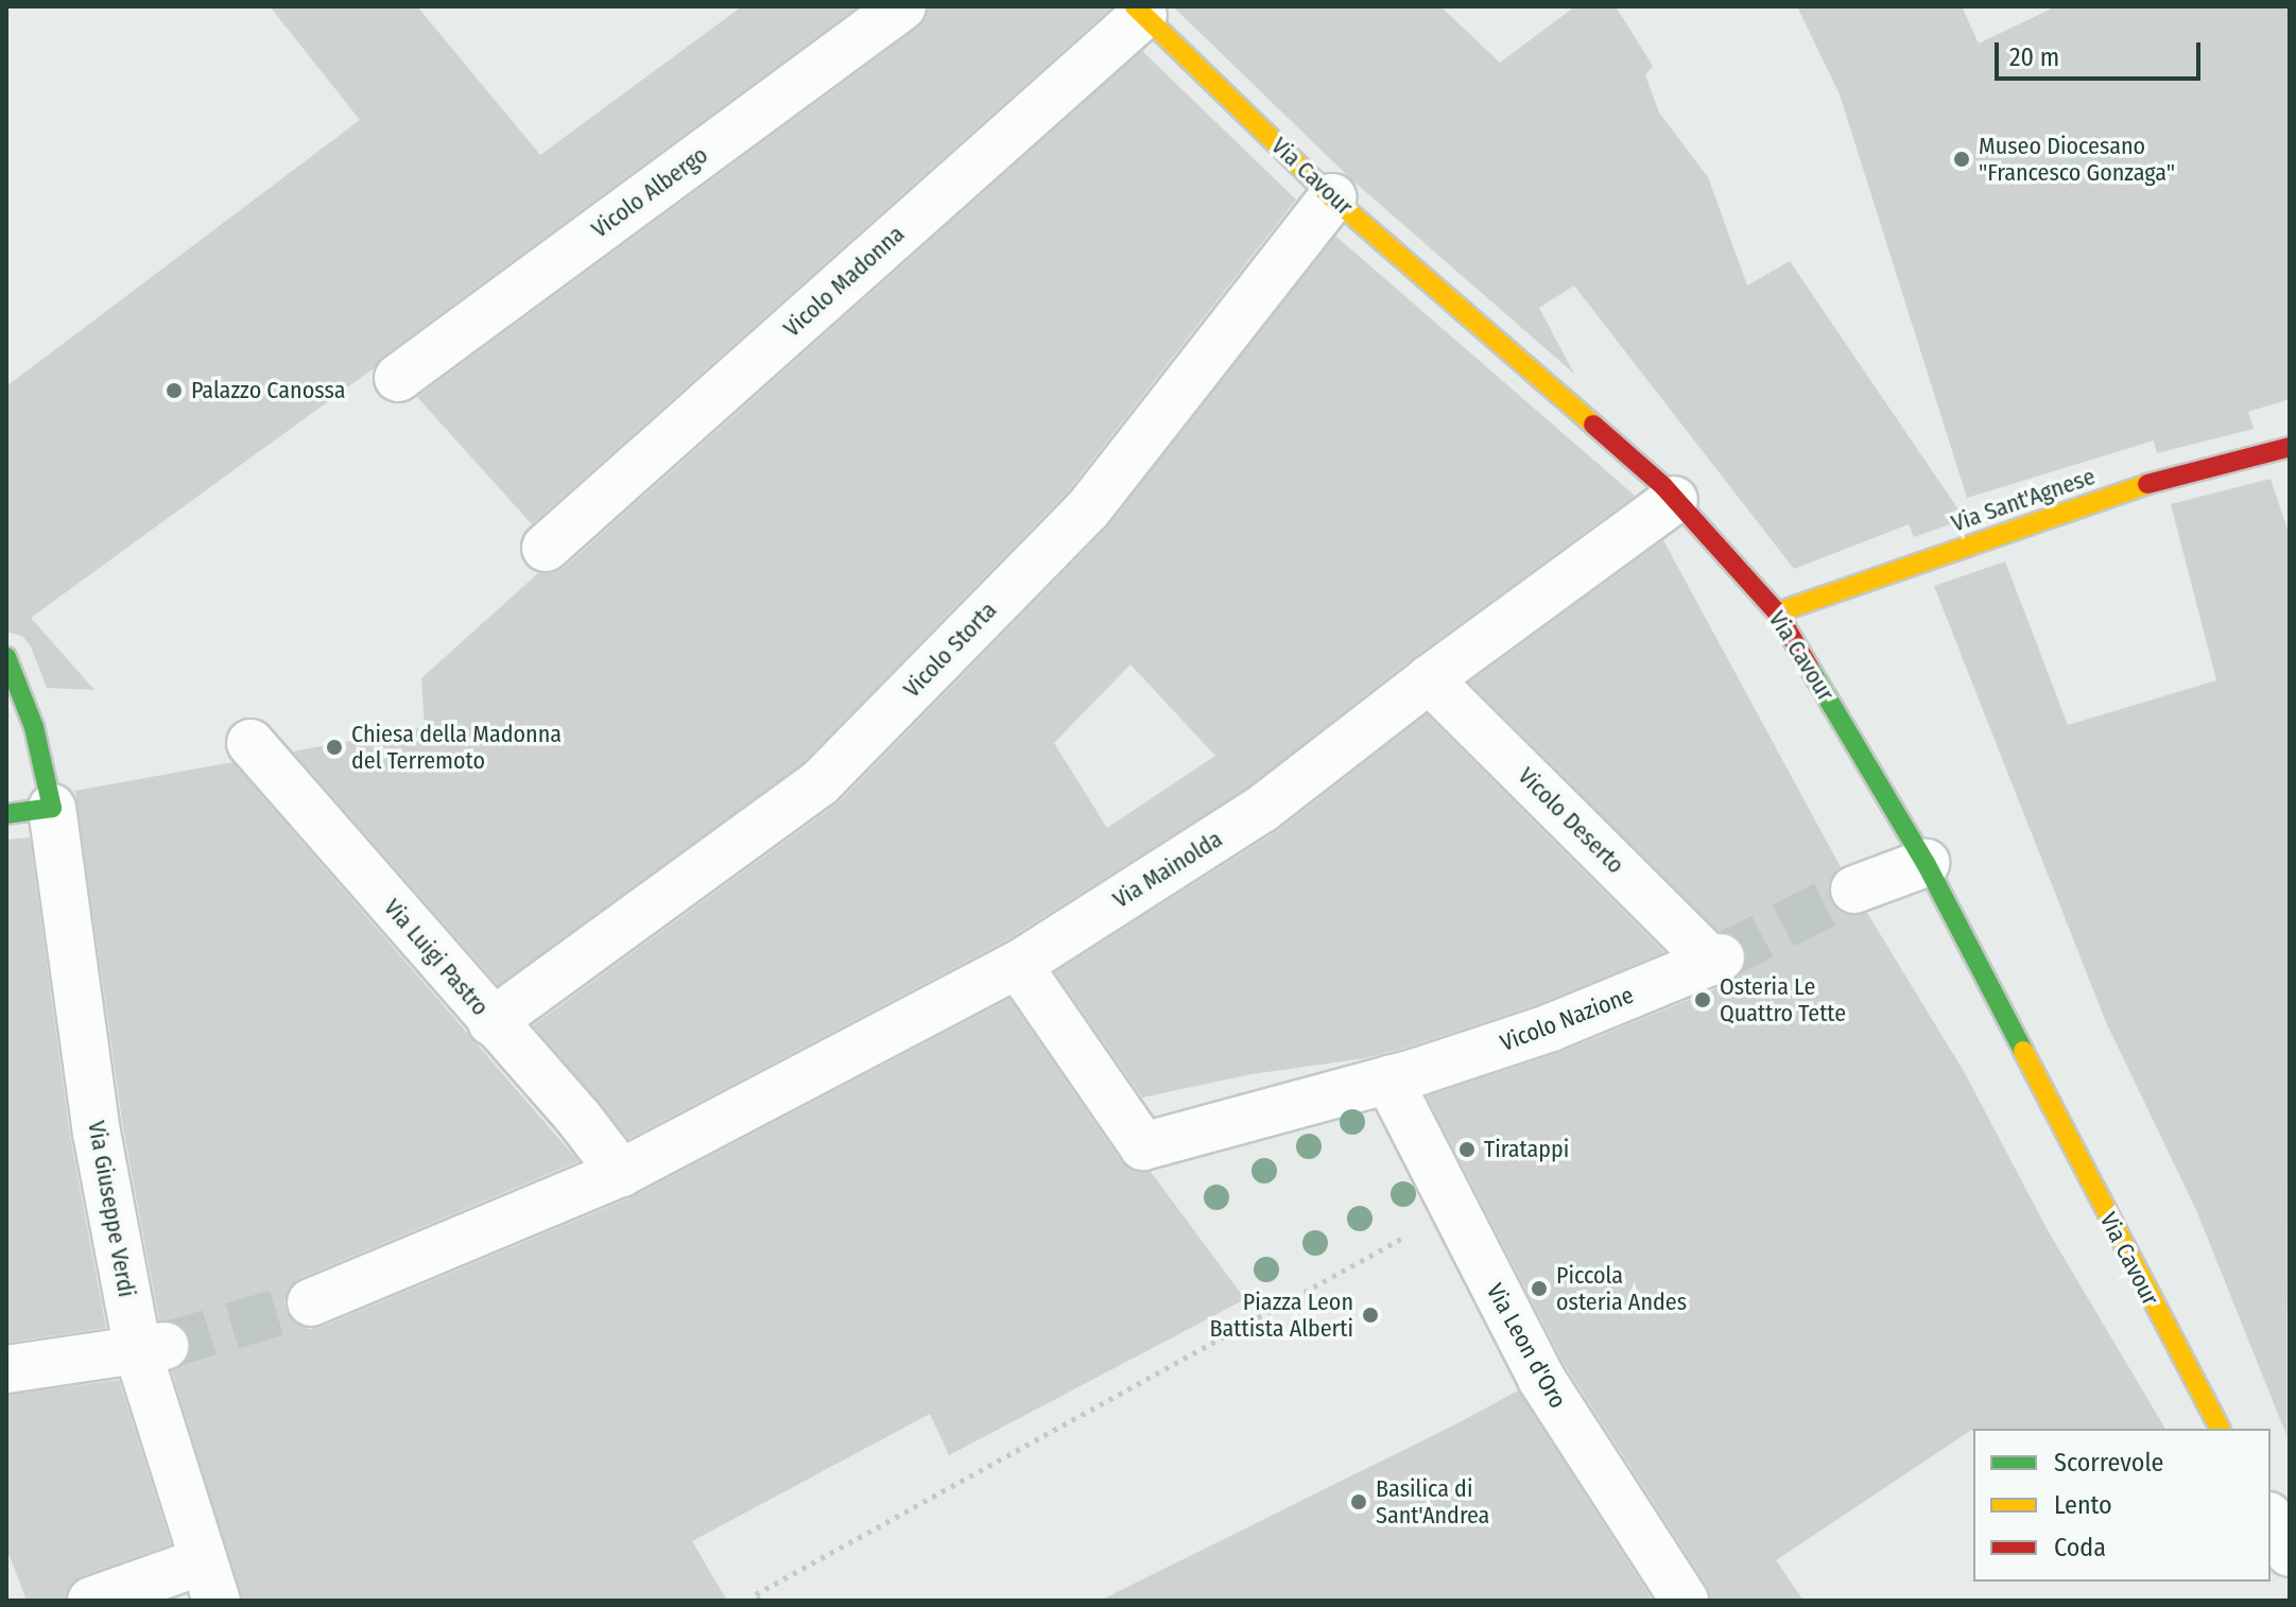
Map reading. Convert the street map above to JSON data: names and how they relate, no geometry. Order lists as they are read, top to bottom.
{
  "streets": {
    "street": [
      "Via Cavour",
      "Vicolo Albergo",
      "Vicolo Madonna",
      "Via Sant'Agnese",
      "Vicolo Storta",
      "Vicolo Deserto",
      "Via Mainolda",
      "Via Luigi Pastro",
      "Vicolo Nazione",
      "Via Giuseppe Verdi",
      "Via Leon d'Oro"
    ]
  },
  "crossings": [
    ["Via Cavour", "Vicolo Madonna"],
    ["Via Cavour", "Via Sant'Agnese"],
    ["Via Cavour", "Vicolo Storta"],
    ["Via Cavour", "Via Mainolda"],
    ["Vicolo Storta", "Via Luigi Pastro"],
    ["Vicolo Deserto", "Via Mainolda"],
    ["Vicolo Deserto", "Vicolo Nazione"],
    ["Via Mainolda", "Via Luigi Pastro"],
    ["Vicolo Nazione", "Via Leon d'Oro"]
  ],
  "places": [
    "Museo Diocesano \"Francesco Gonzaga\"",
    "Palazzo Canossa",
    "Chiesa della Madonna del Terremoto",
    "Osteria Le Quattro Tette",
    "Tiratappi",
    "Piccola osteria Andes",
    "Piazza Leon Battista Alberti",
    "Basilica di Sant'Andrea"
  ],
  "legend": ["Scorrevole", "Lento", "Coda"],
  "scale_bar": "20 m"
}
